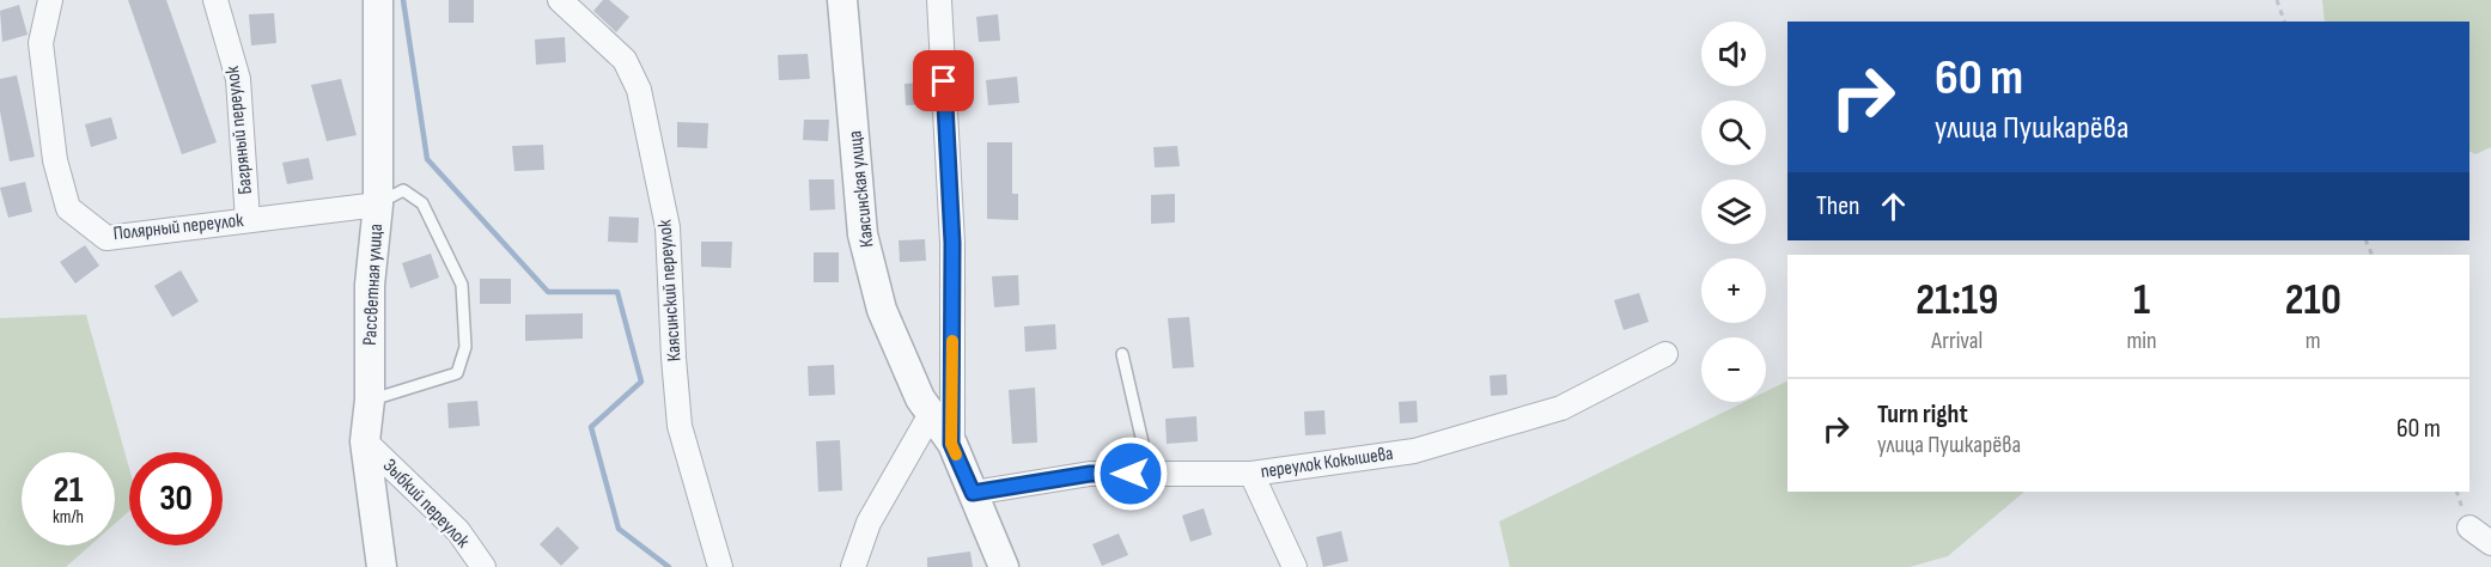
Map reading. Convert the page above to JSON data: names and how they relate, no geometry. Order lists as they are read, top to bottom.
{
  "streets": {
    "street": [
      "Багряный переулок",
      "Каясинская улица",
      "Полярный переулок",
      "Рассветная улица",
      "Каясинский переулок",
      "переулок Кокышева",
      "Зыбкий переулок"
    ]
  },
  "crossings": [
    ["Багряный переулок", "Полярный переулок"],
    ["Каясинская улица", "переулок Кокышева"],
    ["Полярный переулок", "Рассветная улица"],
    ["Рассветная улица", "Зыбкий переулок"]
  ],
  "page": {
    "map_buttons": ["+", "−"],
    "turn": ["60 m", "улица Пушкарёва"],
    "then": "Then",
    "eta": [
      "21:19",
      "Arrival",
      "1",
      "min",
      "210",
      "m"
    ],
    "list": [
      {
        "name": "Turn right",
        "note": "улица Пушкарёва",
        "value": "60 m"
      }
    ],
    "speed": "21 km/h",
    "limit": "30"
  }
}
